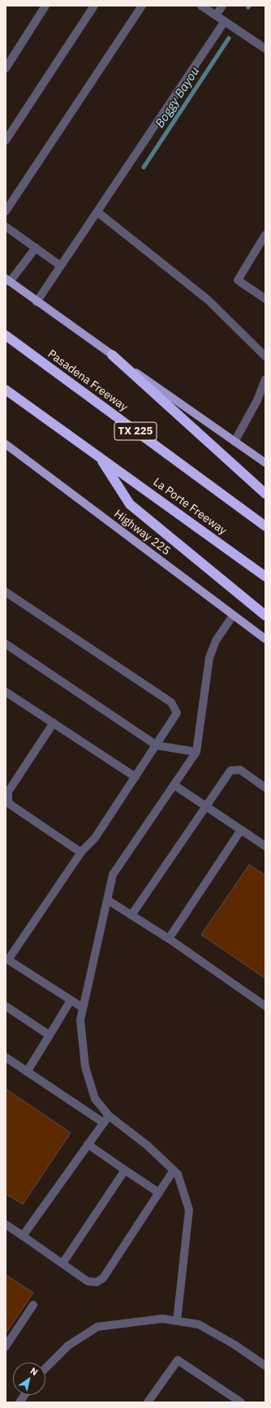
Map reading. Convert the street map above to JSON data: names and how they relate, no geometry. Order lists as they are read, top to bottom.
{
  "streets": {
    "highway": ["Pasadena Freeway", "TX 225", "La Porte Freeway"],
    "main road": ["Highway 225"]
  },
  "water": ["Boggy Bayou"],
  "north": "top right"
}
